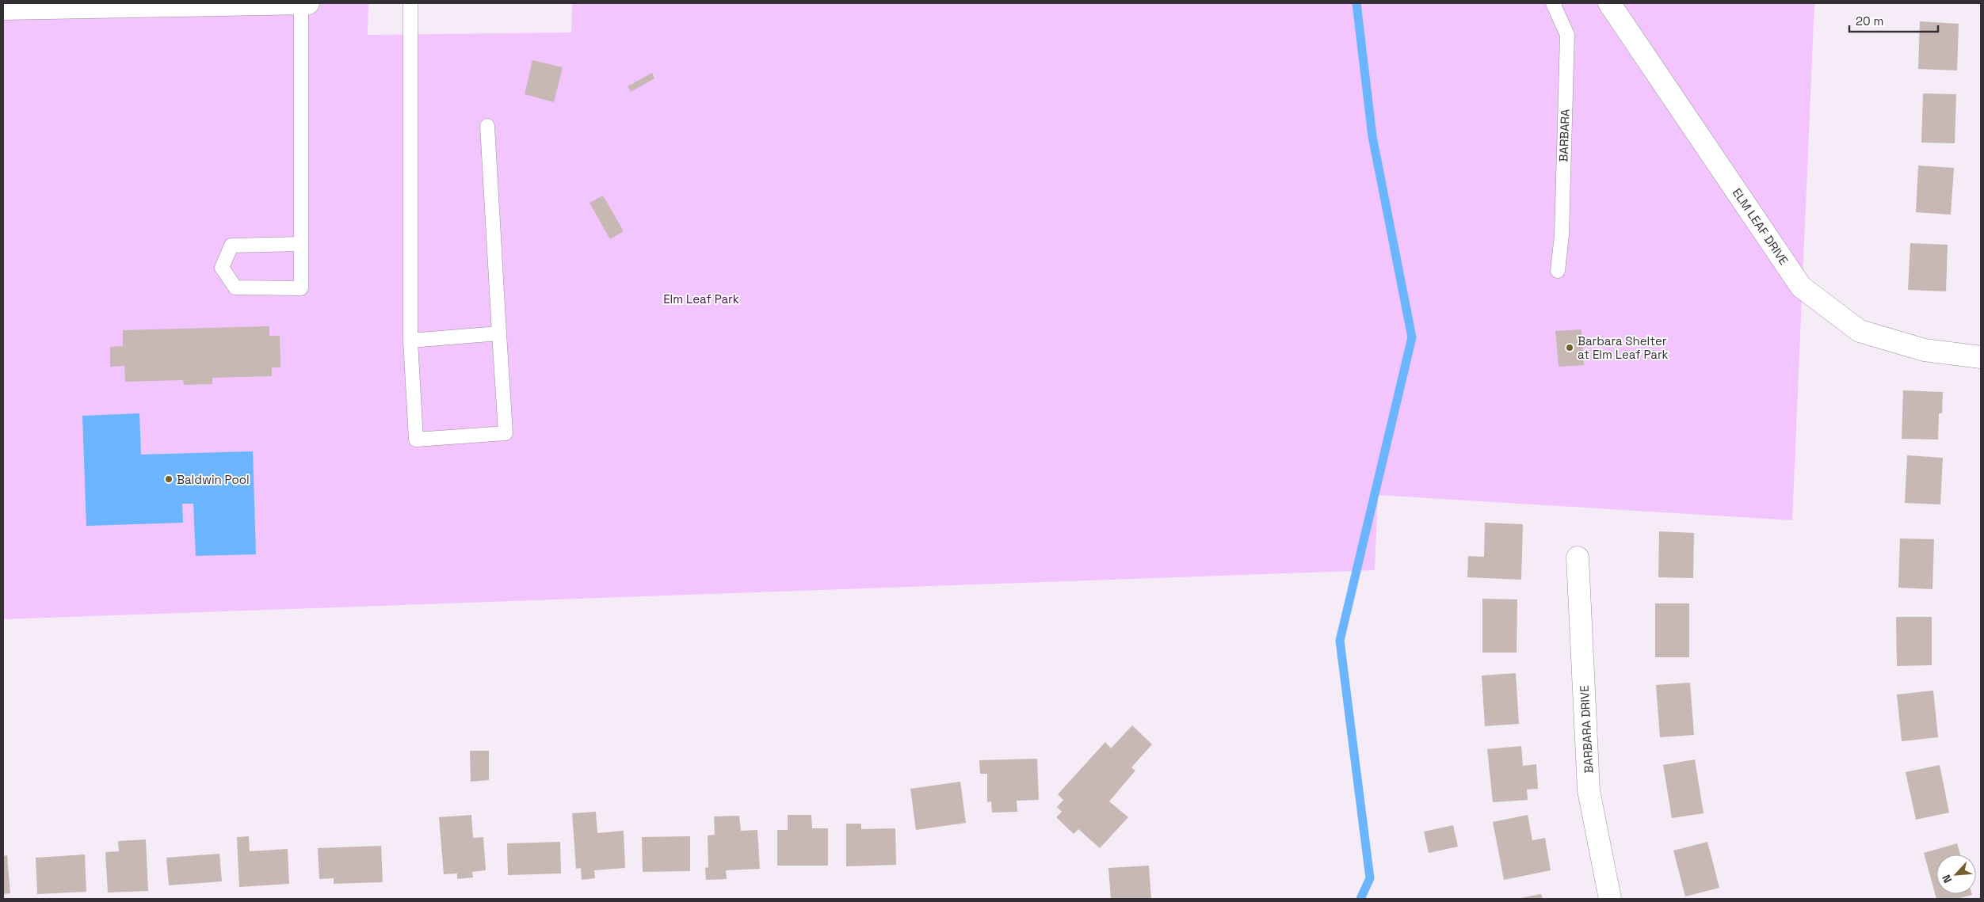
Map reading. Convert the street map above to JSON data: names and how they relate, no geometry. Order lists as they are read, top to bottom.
{
  "streets": {
    "street": ["ELM LEAF DRIVE", "BARBARA DRIVE"],
    "lane": ["BARBARA"]
  },
  "parks": ["Elm Leaf Park"],
  "places": ["Barbara Shelter at Elm Leaf Park", "Baldwin Pool"],
  "scale_bar": "20 m",
  "north": "bottom left"
}
